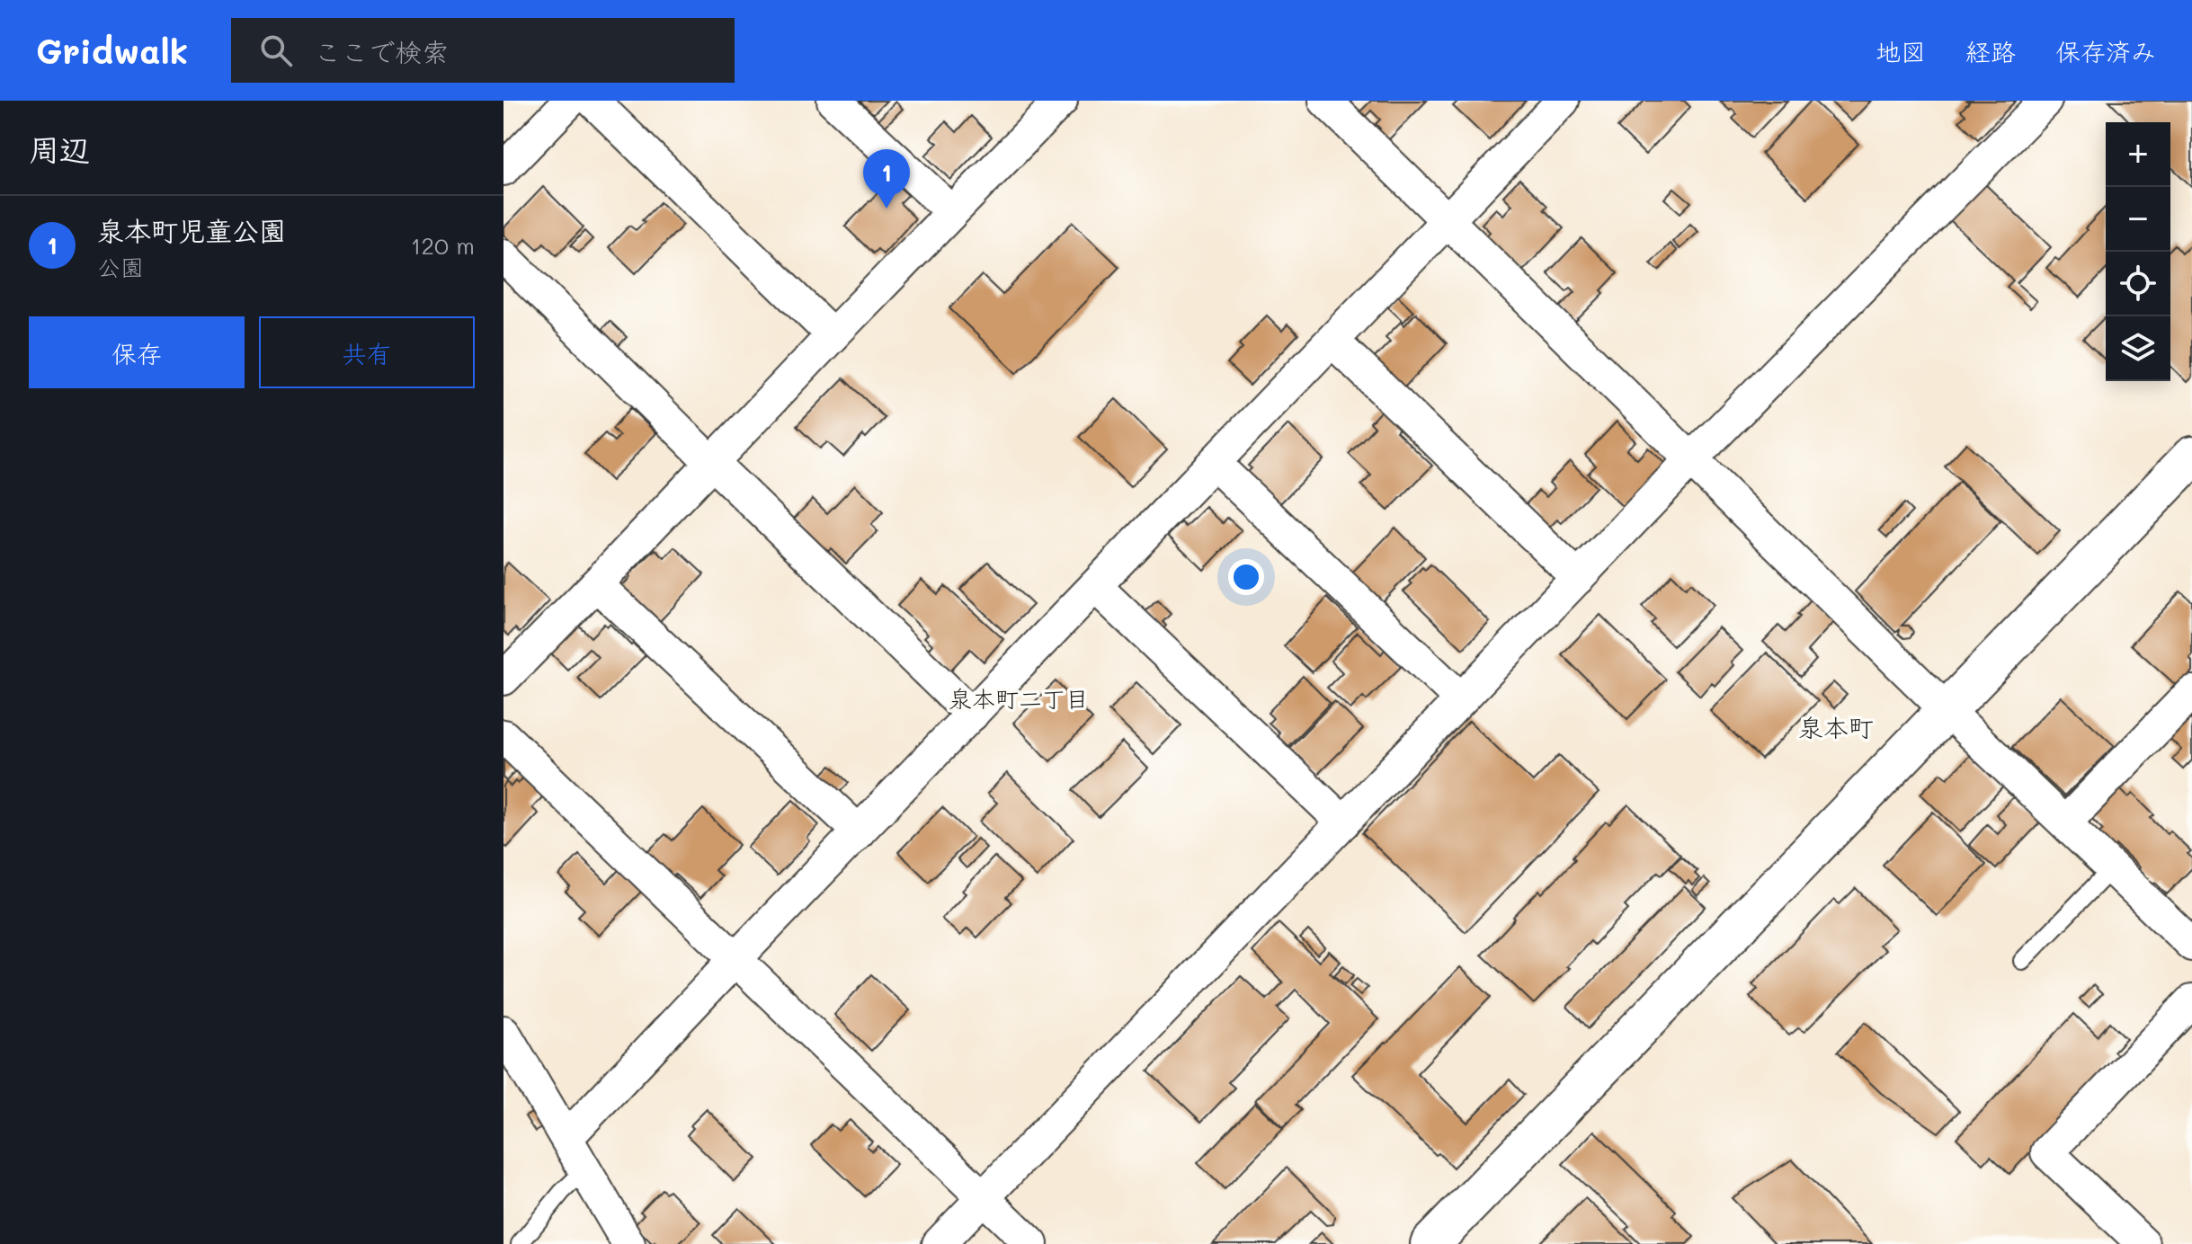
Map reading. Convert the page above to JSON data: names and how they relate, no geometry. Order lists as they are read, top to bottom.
{
  "districts": ["泉本町二丁目", "泉本町"],
  "page": {
    "header": "Gridwalk",
    "search": "ここで検索",
    "nav": ["地図", "経路", "保存済み"],
    "heading": "周辺",
    "map_buttons": ["+", "−"],
    "pins": "1",
    "list": [
      {
        "mark": "1",
        "name": "泉本町児童公園",
        "note": "公園",
        "value": "120 m"
      }
    ],
    "buttons": ["保存", "共有"]
  }
}
